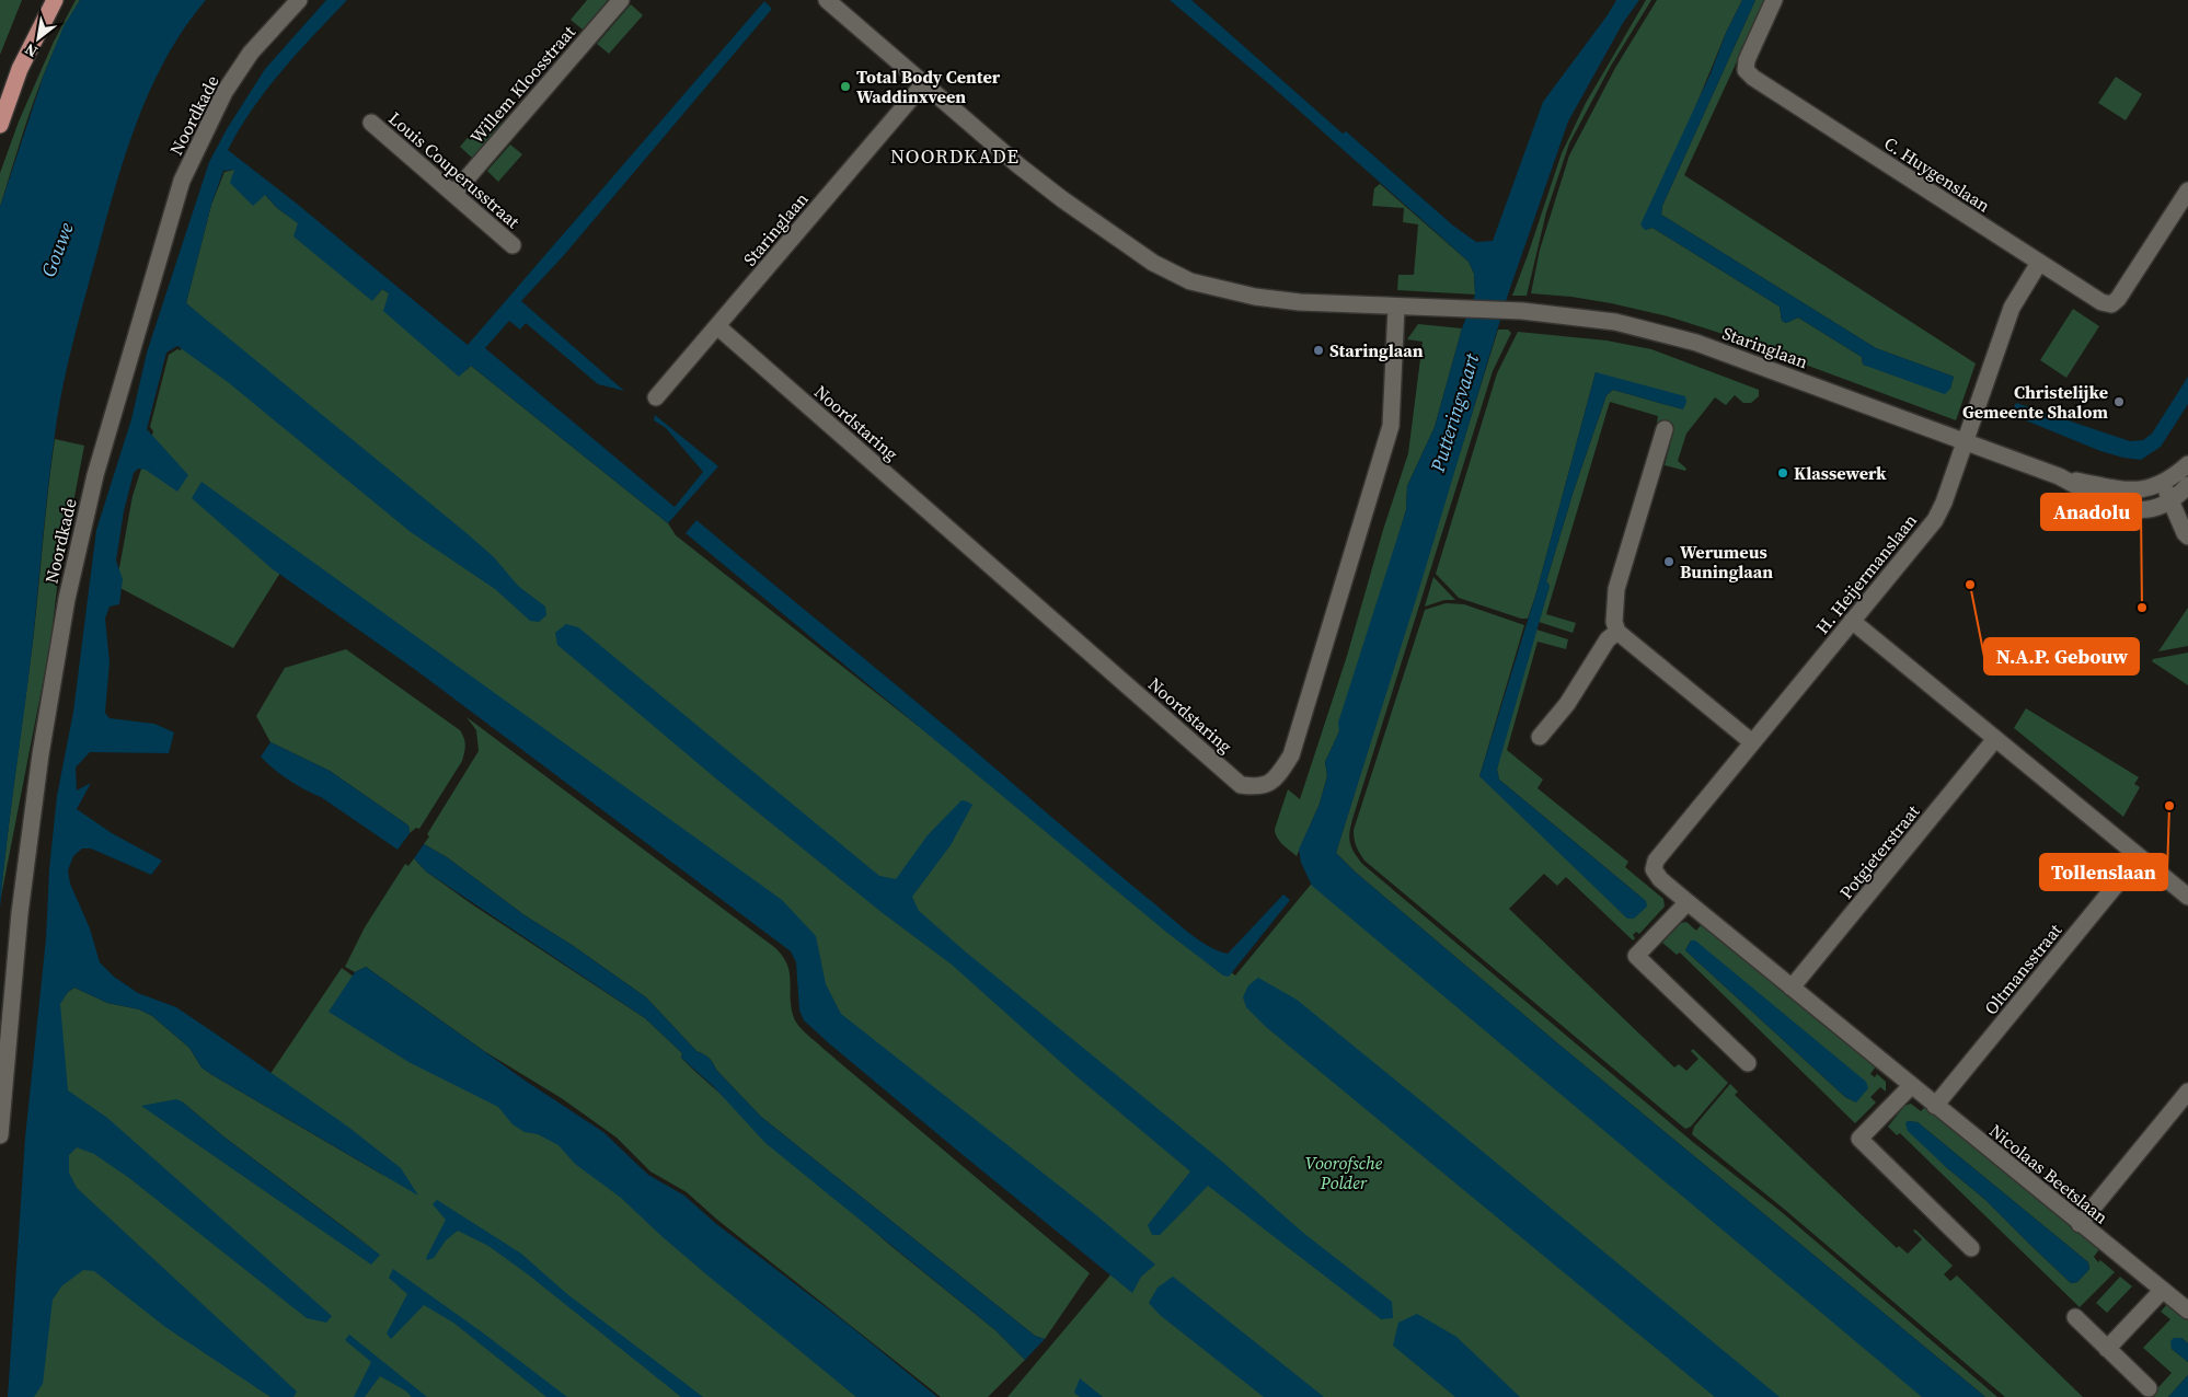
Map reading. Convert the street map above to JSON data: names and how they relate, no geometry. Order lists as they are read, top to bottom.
{
  "streets": {
    "street": [
      "Willem Kloosstraat",
      "Noordkade",
      "Louis Couperusstraat",
      "C. Huygenslaan",
      "Staringlaan",
      "Noordstaring",
      "H. Heijermanslaan",
      "Potgieterstraat",
      "Oltmansstraat",
      "Nicolaas Beetslaan"
    ]
  },
  "crossings": [
    ["Willem Kloosstraat", "Louis Couperusstraat"],
    ["C. Huygenslaan", "H. Heijermanslaan"],
    ["Staringlaan", "Noordstaring"],
    ["Staringlaan", "H. Heijermanslaan"],
    ["H. Heijermanslaan", "Nicolaas Beetslaan"],
    ["Potgieterstraat", "Nicolaas Beetslaan"],
    ["Oltmansstraat", "Nicolaas Beetslaan"]
  ],
  "districts": ["NOORDKADE"],
  "water": ["Gouwe", "Putteringvaart"],
  "parks": ["Voorofsche Polder"],
  "places": [
    "Total Body Center Waddinxveen",
    "Staringlaan",
    "Christelijke Gemeente Shalom",
    "Klassewerk",
    "Werumeus Buninglaan",
    "N.A.P. Gebouw",
    "Anadolu",
    "Tollenslaan"
  ],
  "north": "bottom left"
}
